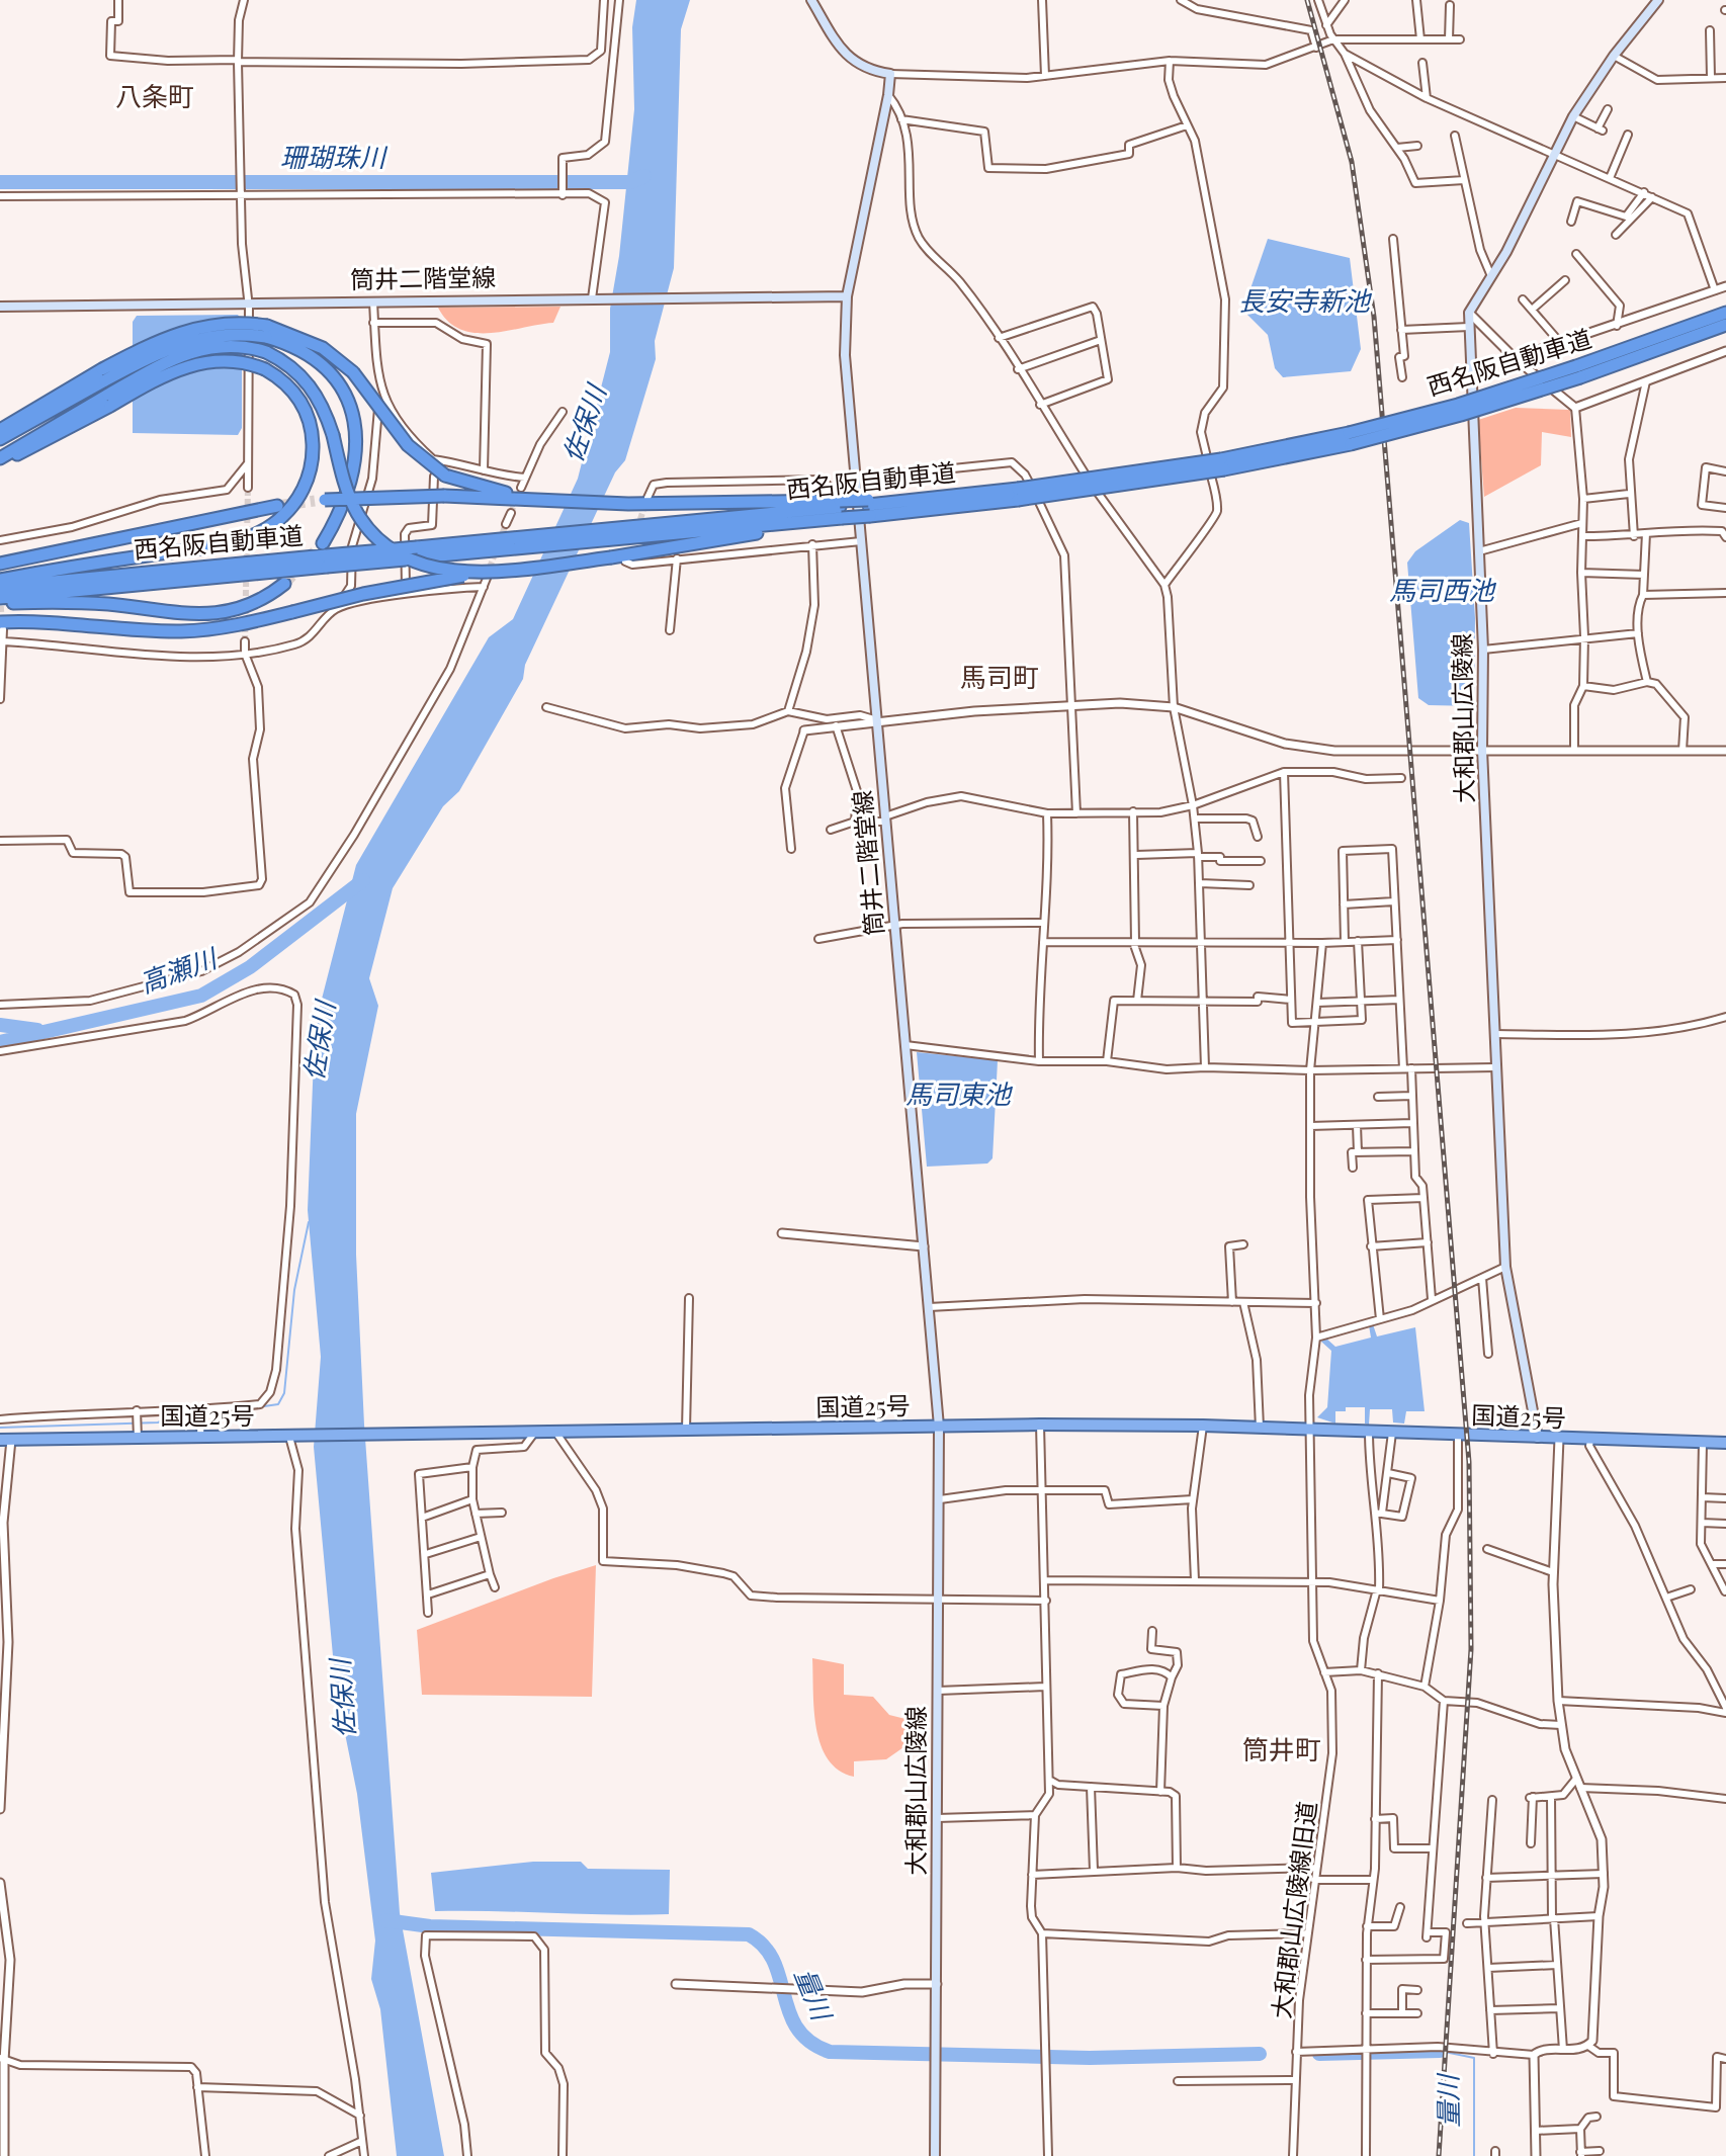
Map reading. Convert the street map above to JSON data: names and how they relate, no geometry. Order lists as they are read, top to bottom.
{
  "streets": {
    "highway": ["西名阪自動車道", "国道25号"],
    "main road": ["筒井二階堂線", "大和郡山広陵線"],
    "street": ["大和郡山広陵線旧道"]
  },
  "crossings": [
    ["筒井二階堂線", "大和郡山広陵線"],
    ["筒井二階堂線", "国道25号"],
    ["大和郡山広陵線", "国道25号"],
    ["国道25号", "大和郡山広陵線旧道"]
  ],
  "districts": ["八条町", "馬司町", "筒井町"],
  "water": [
    "珊瑚珠川",
    "長安寺新池",
    "佐保川",
    "馬司西池",
    "高瀬川",
    "馬司東池",
    "量川"
  ]
}
